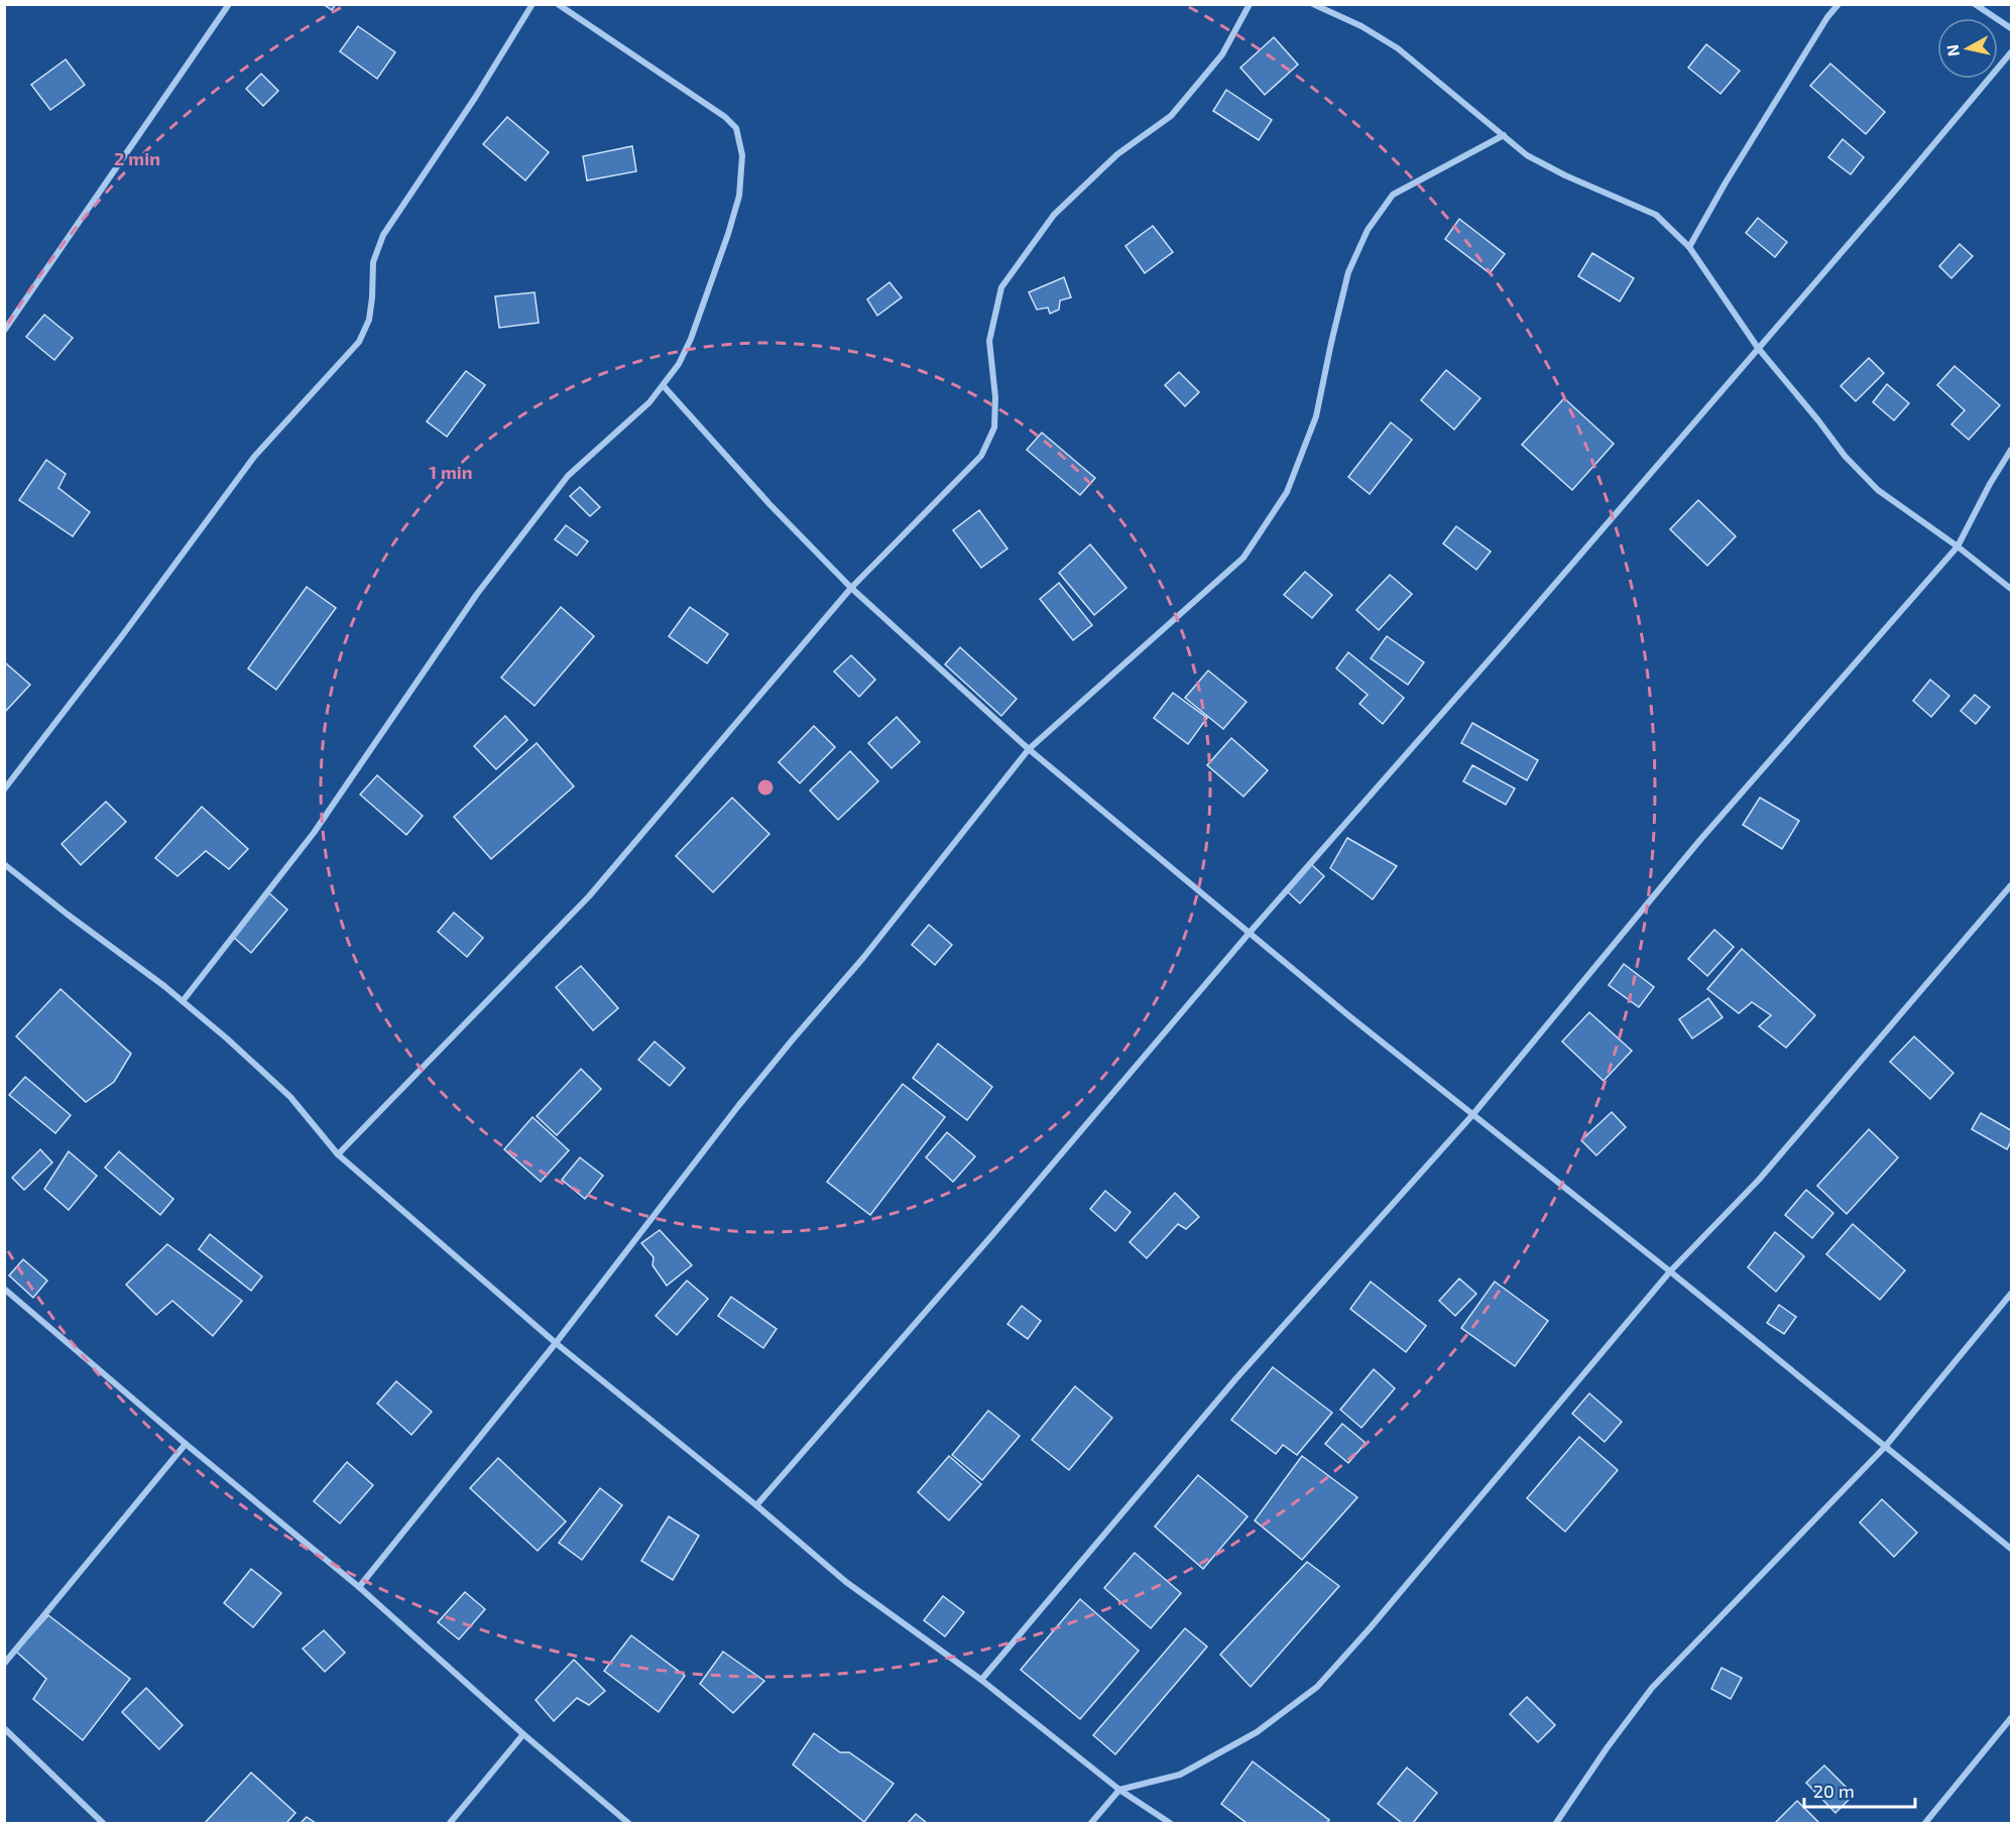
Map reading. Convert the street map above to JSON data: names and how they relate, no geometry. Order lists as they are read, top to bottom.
{
  "scale_bar": "20 m",
  "north": "left",
  "rings": ["2 min", "1 min"]
}
